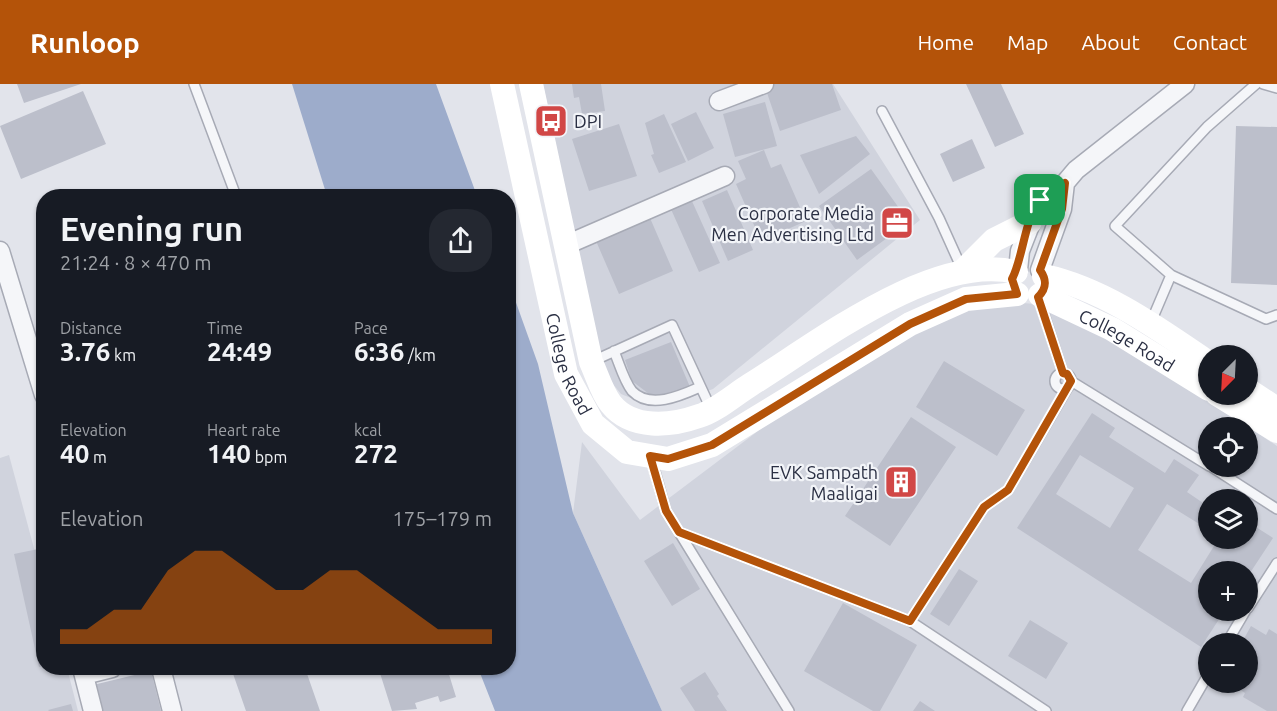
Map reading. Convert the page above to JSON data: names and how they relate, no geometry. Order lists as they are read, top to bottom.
{
  "streets": {
    "main road": ["College Road"]
  },
  "places": {
    "bus stop": ["DPI"],
    "office": ["Corporate Media Men Advertising Ltd"],
    "building": ["EVK Sampath Maaligai"]
  },
  "north": "bottom left",
  "page": {
    "header": "Runloop",
    "nav": [
      "Home",
      "Map",
      "About",
      "Contact"
    ],
    "heading": ["Evening run", "21:24 · 8 × 470 m"],
    "stats": [
      ["Distance", "3.76 km"],
      ["Time", "24:49"],
      ["Pace", "6:36 /km"],
      ["Elevation", "40 m"],
      ["Heart rate", "140 bpm"],
      ["kcal", "272"]
    ],
    "map_buttons": ["+", "−"],
    "chart": ["Elevation", "175–179 m"]
  }
}
